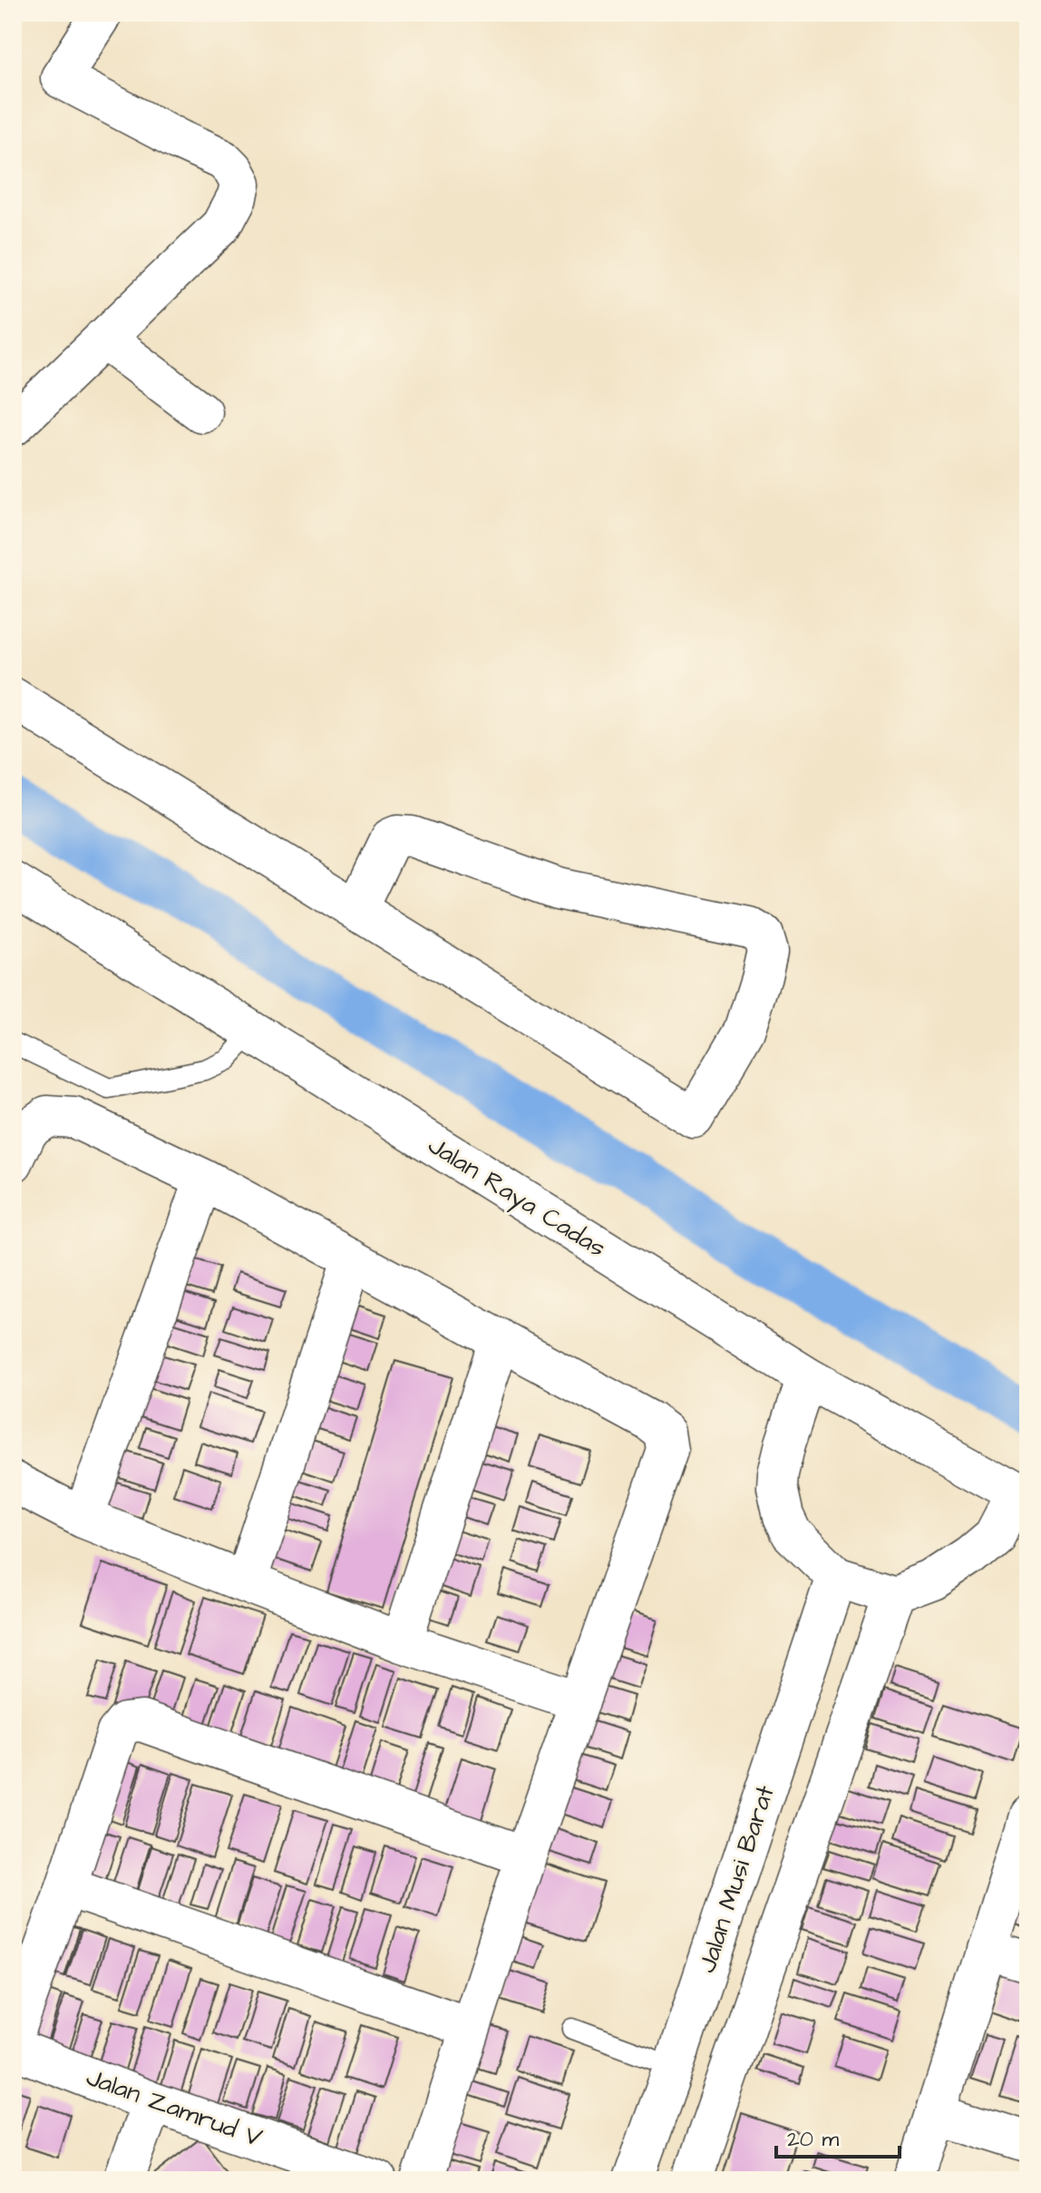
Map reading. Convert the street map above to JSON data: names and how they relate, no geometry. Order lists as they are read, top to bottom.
{
  "streets": {
    "street": ["Jalan Raya Cadas", "Jalan Musi Barat", "Jalan Zamrud V"]
  },
  "scale_bar": "20 m"
}
